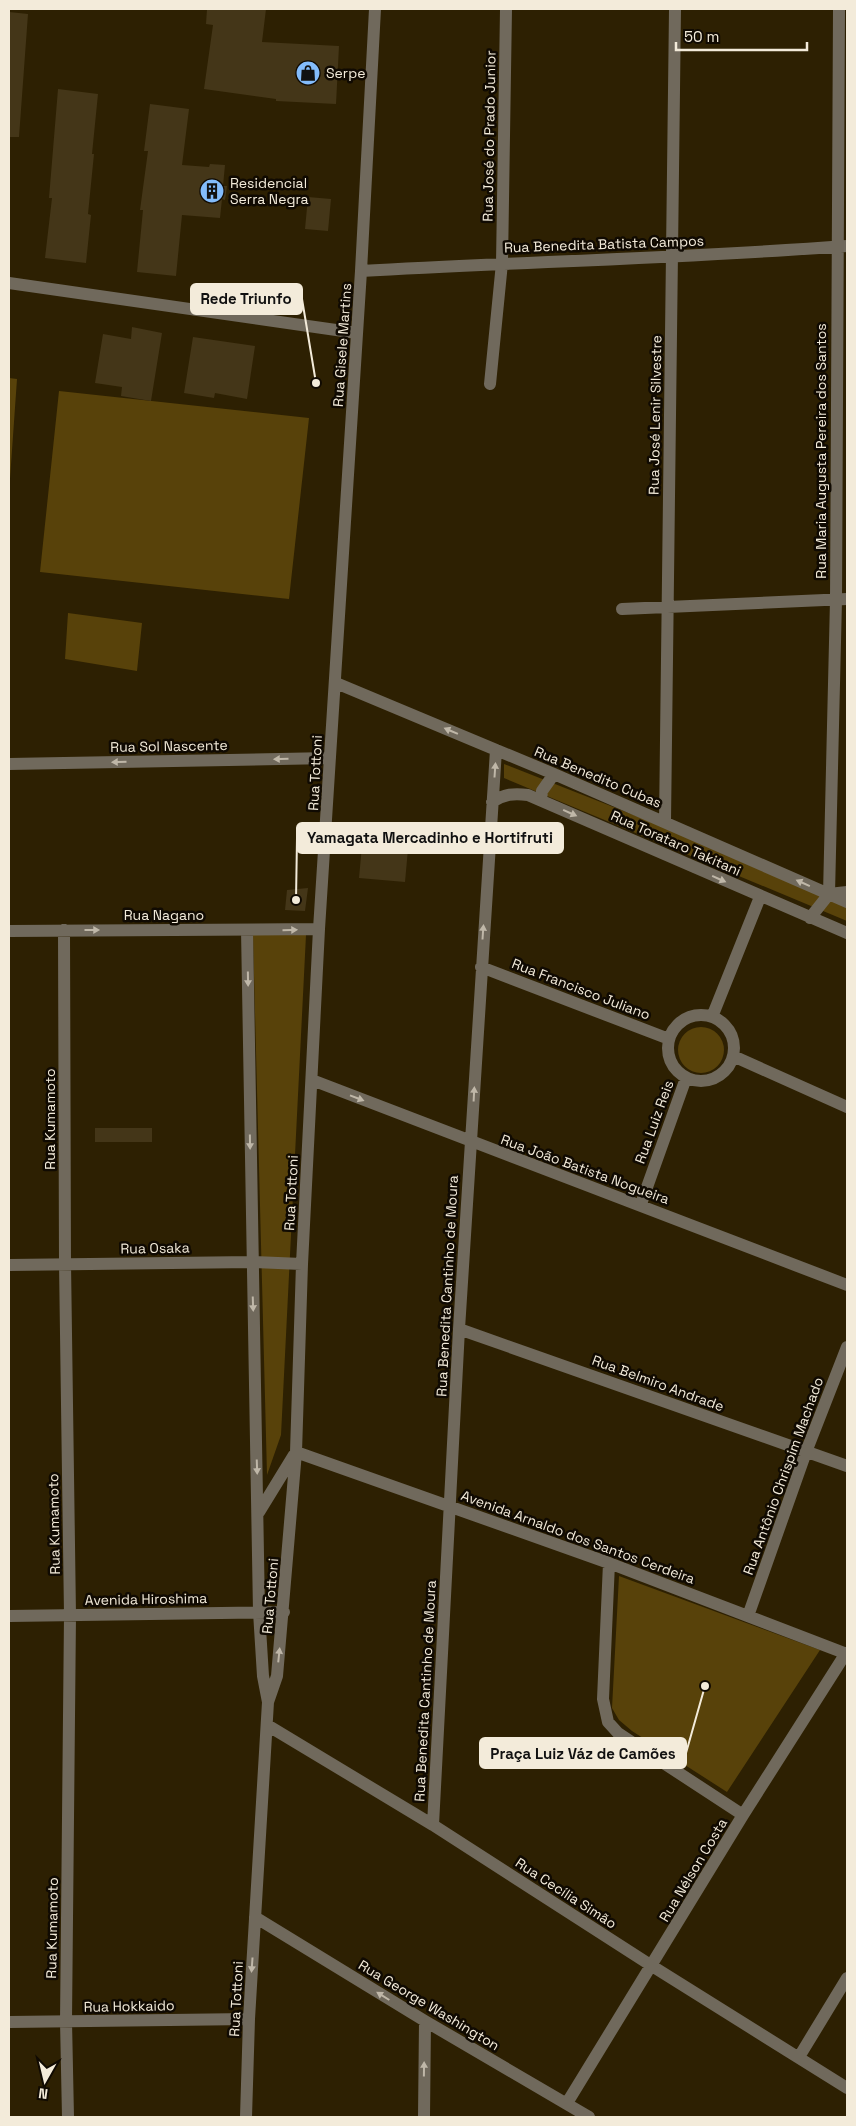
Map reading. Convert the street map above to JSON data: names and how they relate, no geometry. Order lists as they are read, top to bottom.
{
  "streets": {
    "street": [
      "Rua José do Prado Junior",
      "Rua Benedita Batista Campos",
      "Rua Gisele Martins",
      "Rua José Lenir Silvestre",
      "Rua Maria Augusta Pereira dos Santos",
      "Rua Sol Nascente",
      "Rua Tottoni",
      "Rua Benedito Cubas",
      "Rua Torataro Takitani",
      "Rua Nagano",
      "Rua Francisco Juliano",
      "Rua Kumamoto",
      "Rua Luiz Reis",
      "Rua João Batista Nogueira",
      "Rua Osaka",
      "Rua Benedita Cantinho de Moura",
      "Rua Belmiro Andrade",
      "Rua Antônio Chrispim Machado",
      "Avenida Arnaldo dos Santos Cerdeira",
      "Avenida Hiroshima",
      "Rua Nélson Costa",
      "Rua Cecília Simão",
      "Rua George Washington",
      "Rua Hokkaido"
    ]
  },
  "crossings": [
    ["Rua José do Prado Junior", "Rua Benedita Batista Campos"],
    ["Rua Benedita Batista Campos", "Rua Gisele Martins"],
    ["Rua Benedita Batista Campos", "Rua José Lenir Silvestre"],
    ["Rua Benedita Batista Campos", "Rua Maria Augusta Pereira dos Santos"],
    ["Rua Gisele Martins", "Rua Tottoni"],
    ["Rua Gisele Martins", "Rua Benedito Cubas"],
    ["Rua José Lenir Silvestre", "Rua Benedito Cubas"],
    ["Rua Maria Augusta Pereira dos Santos", "Rua Benedito Cubas"],
    ["Rua Sol Nascente", "Rua Tottoni"],
    ["Rua Tottoni", "Rua Benedito Cubas"],
    ["Rua Tottoni", "Rua Nagano"],
    ["Rua Tottoni", "Rua João Batista Nogueira"],
    ["Rua Tottoni", "Rua Osaka"],
    ["Rua Tottoni", "Avenida Arnaldo dos Santos Cerdeira"],
    ["Rua Tottoni", "Avenida Hiroshima"],
    ["Rua Tottoni", "Rua Cecília Simão"],
    ["Rua Tottoni", "Rua George Washington"],
    ["Rua Tottoni", "Rua Hokkaido"],
    ["Rua Benedito Cubas", "Rua Benedita Cantinho de Moura"],
    ["Rua Torataro Takitani", "Rua Benedita Cantinho de Moura"],
    ["Rua Nagano", "Rua Kumamoto"],
    ["Rua Francisco Juliano", "Rua Luiz Reis"],
    ["Rua Francisco Juliano", "Rua Benedita Cantinho de Moura"],
    ["Rua Kumamoto", "Rua Osaka"],
    ["Rua Kumamoto", "Avenida Hiroshima"],
    ["Rua Kumamoto", "Rua Hokkaido"],
    ["Rua Luiz Reis", "Rua João Batista Nogueira"],
    ["Rua João Batista Nogueira", "Rua Benedita Cantinho de Moura"],
    ["Rua Benedita Cantinho de Moura", "Rua Belmiro Andrade"],
    ["Rua Benedita Cantinho de Moura", "Avenida Arnaldo dos Santos Cerdeira"],
    ["Rua Benedita Cantinho de Moura", "Rua Cecília Simão"],
    ["Rua Belmiro Andrade", "Rua Antônio Chrispim Machado"],
    ["Rua Antônio Chrispim Machado", "Avenida Arnaldo dos Santos Cerdeira"],
    ["Avenida Arnaldo dos Santos Cerdeira", "Rua Nélson Costa"],
    ["Rua Nélson Costa", "Rua Cecília Simão"],
    ["Rua Nélson Costa", "Rua George Washington"]
  ],
  "one_way": [
    "Rua Sol Nascente",
    "Rua Benedito Cubas",
    "Rua Torataro Takitani",
    "Rua Nagano",
    "Rua Benedita Cantinho de Moura",
    "Rua George Washington"
  ],
  "places": {
    "shop": ["Serpe"],
    "building": ["Residencial Serra Negra"],
    "other": ["Rede Triunfo", "Yamagata Mercadinho e Hortifruti", "Praça Luiz Váz de Camões"]
  },
  "scale_bar": "50 m",
  "north": "bottom"
}
